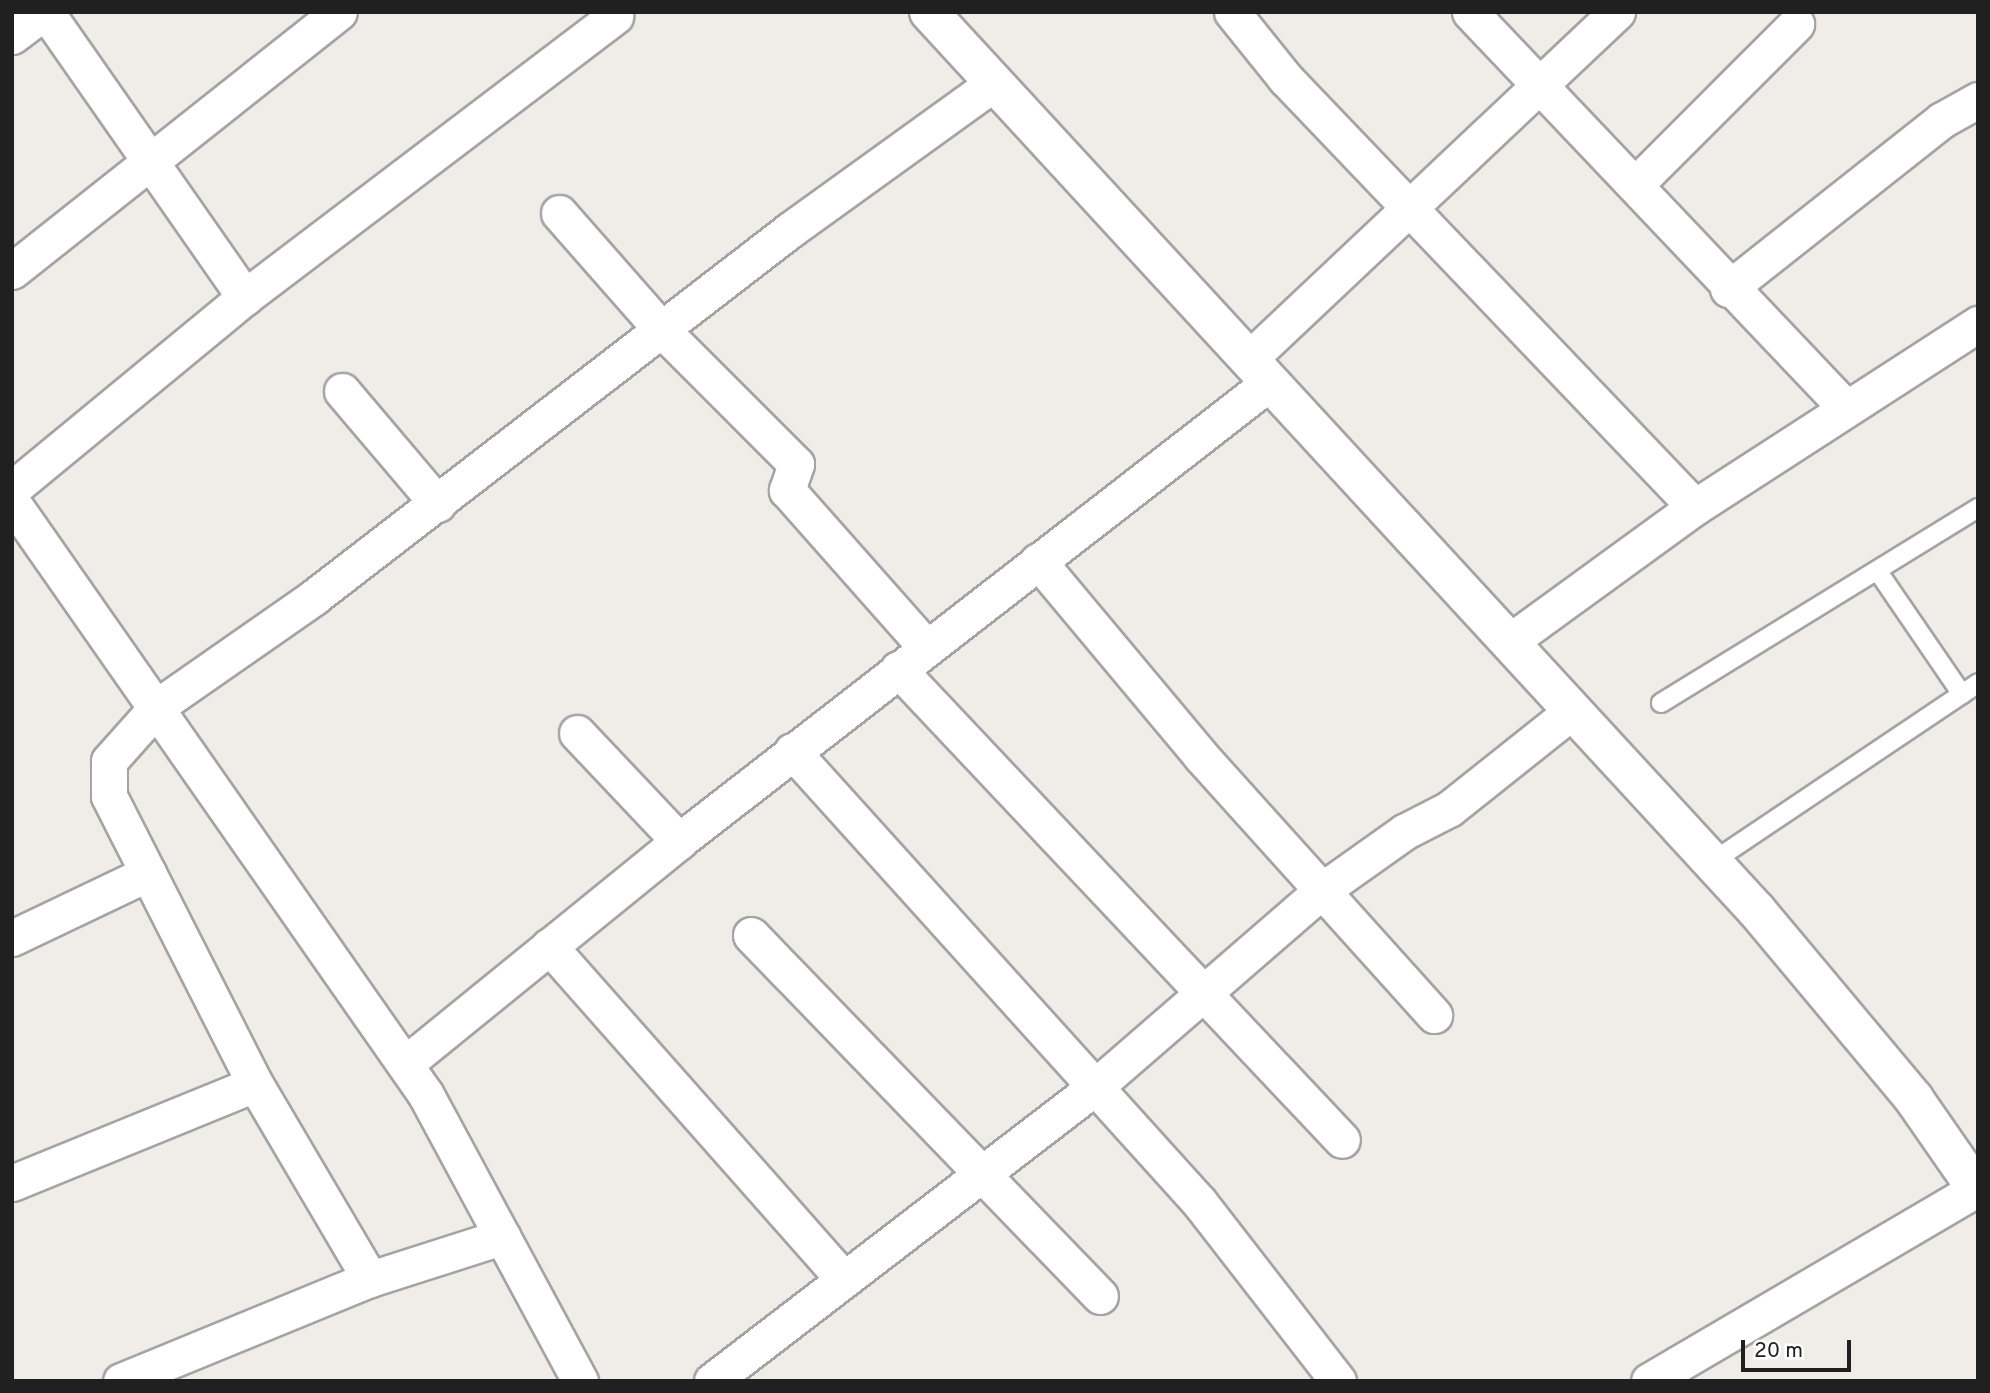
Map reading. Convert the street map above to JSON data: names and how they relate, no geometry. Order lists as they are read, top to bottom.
{
  "scale_bar": "20 m"
}
